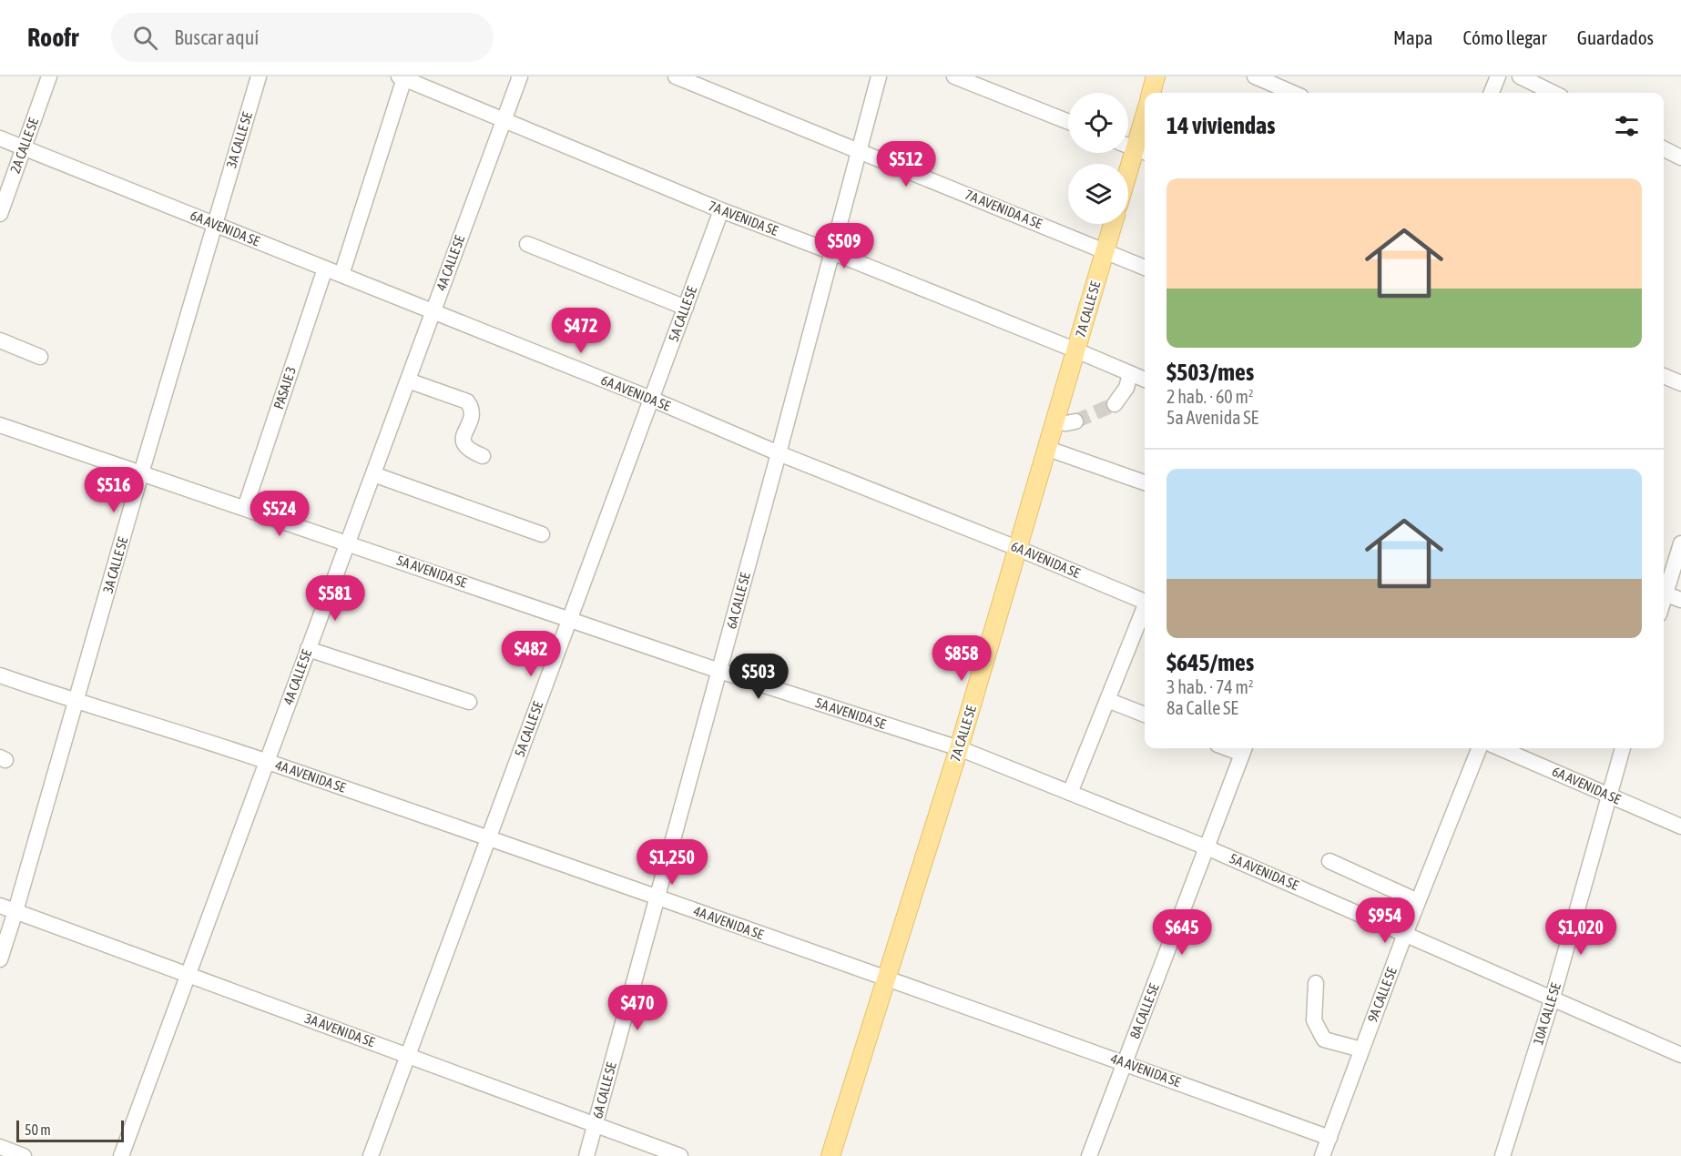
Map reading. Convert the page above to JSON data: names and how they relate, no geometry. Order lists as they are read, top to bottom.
{
  "streets": {
    "main road": ["7A CALLE SE"],
    "street": [
      "3A CALLE SE",
      "2A CALLE SE",
      "7A AVENIDA A SE",
      "7A AVENIDA SE",
      "6A AVENIDA SE",
      "4A CALLE SE",
      "5A CALLE SE",
      "PASAJE 3",
      "5A AVENIDA SE",
      "6A CALLE SE",
      "4A AVENIDA SE",
      "9A CALLE SE",
      "8A CALLE SE",
      "10A CALLE SE",
      "3A AVENIDA SE"
    ]
  },
  "crossings": [
    ["3A CALLE SE", "6A AVENIDA SE"],
    ["3A CALLE SE", "5A AVENIDA SE"],
    ["3A CALLE SE", "4A AVENIDA SE"],
    ["3A CALLE SE", "3A AVENIDA SE"],
    ["2A CALLE SE", "6A AVENIDA SE"],
    ["7A AVENIDA A SE", "7A CALLE SE"],
    ["7A AVENIDA A SE", "6A CALLE SE"],
    ["7A AVENIDA SE", "4A CALLE SE"],
    ["7A AVENIDA SE", "7A CALLE SE"],
    ["7A AVENIDA SE", "5A CALLE SE"],
    ["7A AVENIDA SE", "6A CALLE SE"],
    ["6A AVENIDA SE", "4A CALLE SE"],
    ["6A AVENIDA SE", "7A CALLE SE"],
    ["6A AVENIDA SE", "5A CALLE SE"],
    ["6A AVENIDA SE", "PASAJE 3"],
    ["6A AVENIDA SE", "6A CALLE SE"],
    ["6A AVENIDA SE", "10A CALLE SE"],
    ["4A CALLE SE", "5A AVENIDA SE"],
    ["4A CALLE SE", "4A AVENIDA SE"],
    ["4A CALLE SE", "3A AVENIDA SE"],
    ["7A CALLE SE", "5A AVENIDA SE"],
    ["7A CALLE SE", "4A AVENIDA SE"],
    ["5A CALLE SE", "5A AVENIDA SE"],
    ["5A CALLE SE", "4A AVENIDA SE"],
    ["5A CALLE SE", "3A AVENIDA SE"],
    ["PASAJE 3", "5A AVENIDA SE"],
    ["5A AVENIDA SE", "6A CALLE SE"],
    ["5A AVENIDA SE", "9A CALLE SE"],
    ["5A AVENIDA SE", "8A CALLE SE"],
    ["5A AVENIDA SE", "10A CALLE SE"],
    ["6A CALLE SE", "4A AVENIDA SE"],
    ["6A CALLE SE", "3A AVENIDA SE"],
    ["4A AVENIDA SE", "9A CALLE SE"],
    ["4A AVENIDA SE", "8A CALLE SE"]
  ],
  "scale_bar": "50 m",
  "page": {
    "header": "Roofr",
    "search": "Buscar aquí",
    "nav": ["Mapa", "Cómo llegar", "Guardados"],
    "heading": "14 viviendas",
    "price": [
      "$512",
      "$509",
      "$472",
      "$516",
      "$524",
      "$581",
      "$482",
      "$858",
      "$503",
      "$1,250",
      "$954",
      "$645",
      "$1,020",
      "$470"
    ],
    "list": [
      {
        "name": "$503/mes",
        "note": "2 hab. · 60 m² · 5a Avenida SE"
      },
      {
        "name": "$645/mes",
        "note": "3 hab. · 74 m² · 8a Calle SE"
      }
    ],
    "scale": "50 m"
  }
}
